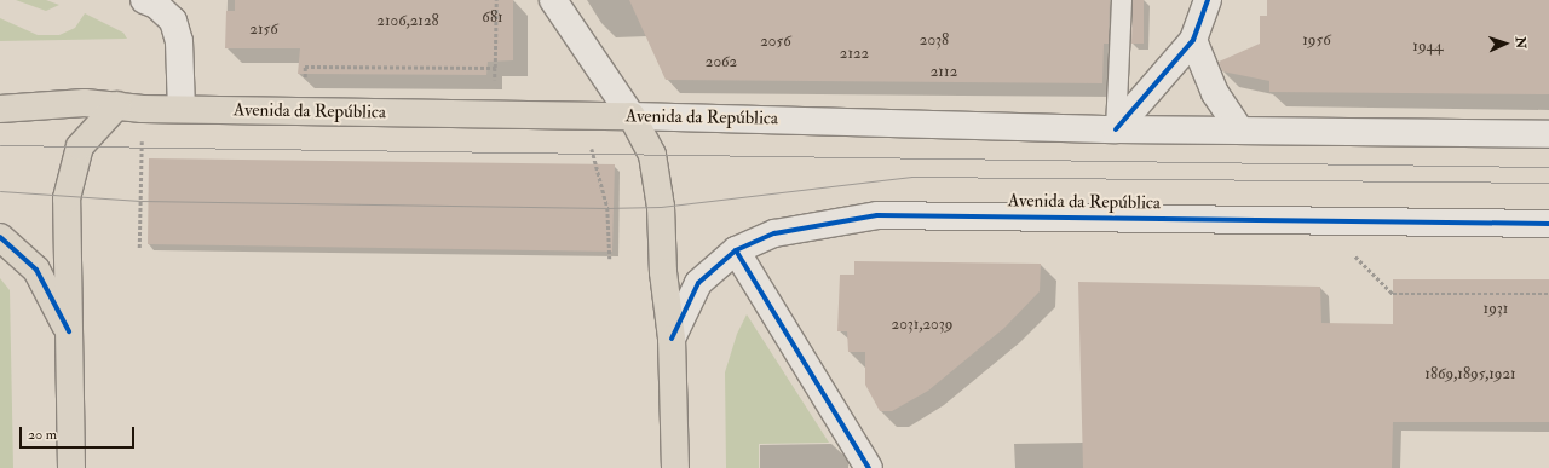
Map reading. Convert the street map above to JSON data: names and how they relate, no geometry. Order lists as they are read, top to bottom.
{
  "streets": {
    "main road": ["Avenida da República"]
  },
  "house_numbers": [
    "681",
    "2106,2128",
    "2156",
    "2038",
    "1956",
    "2056",
    "1944",
    "2122",
    "2062",
    "2112",
    "1931",
    "2031,2039",
    "1869,1895,1921"
  ],
  "scale_bar": "20 m",
  "north": "right"
}
